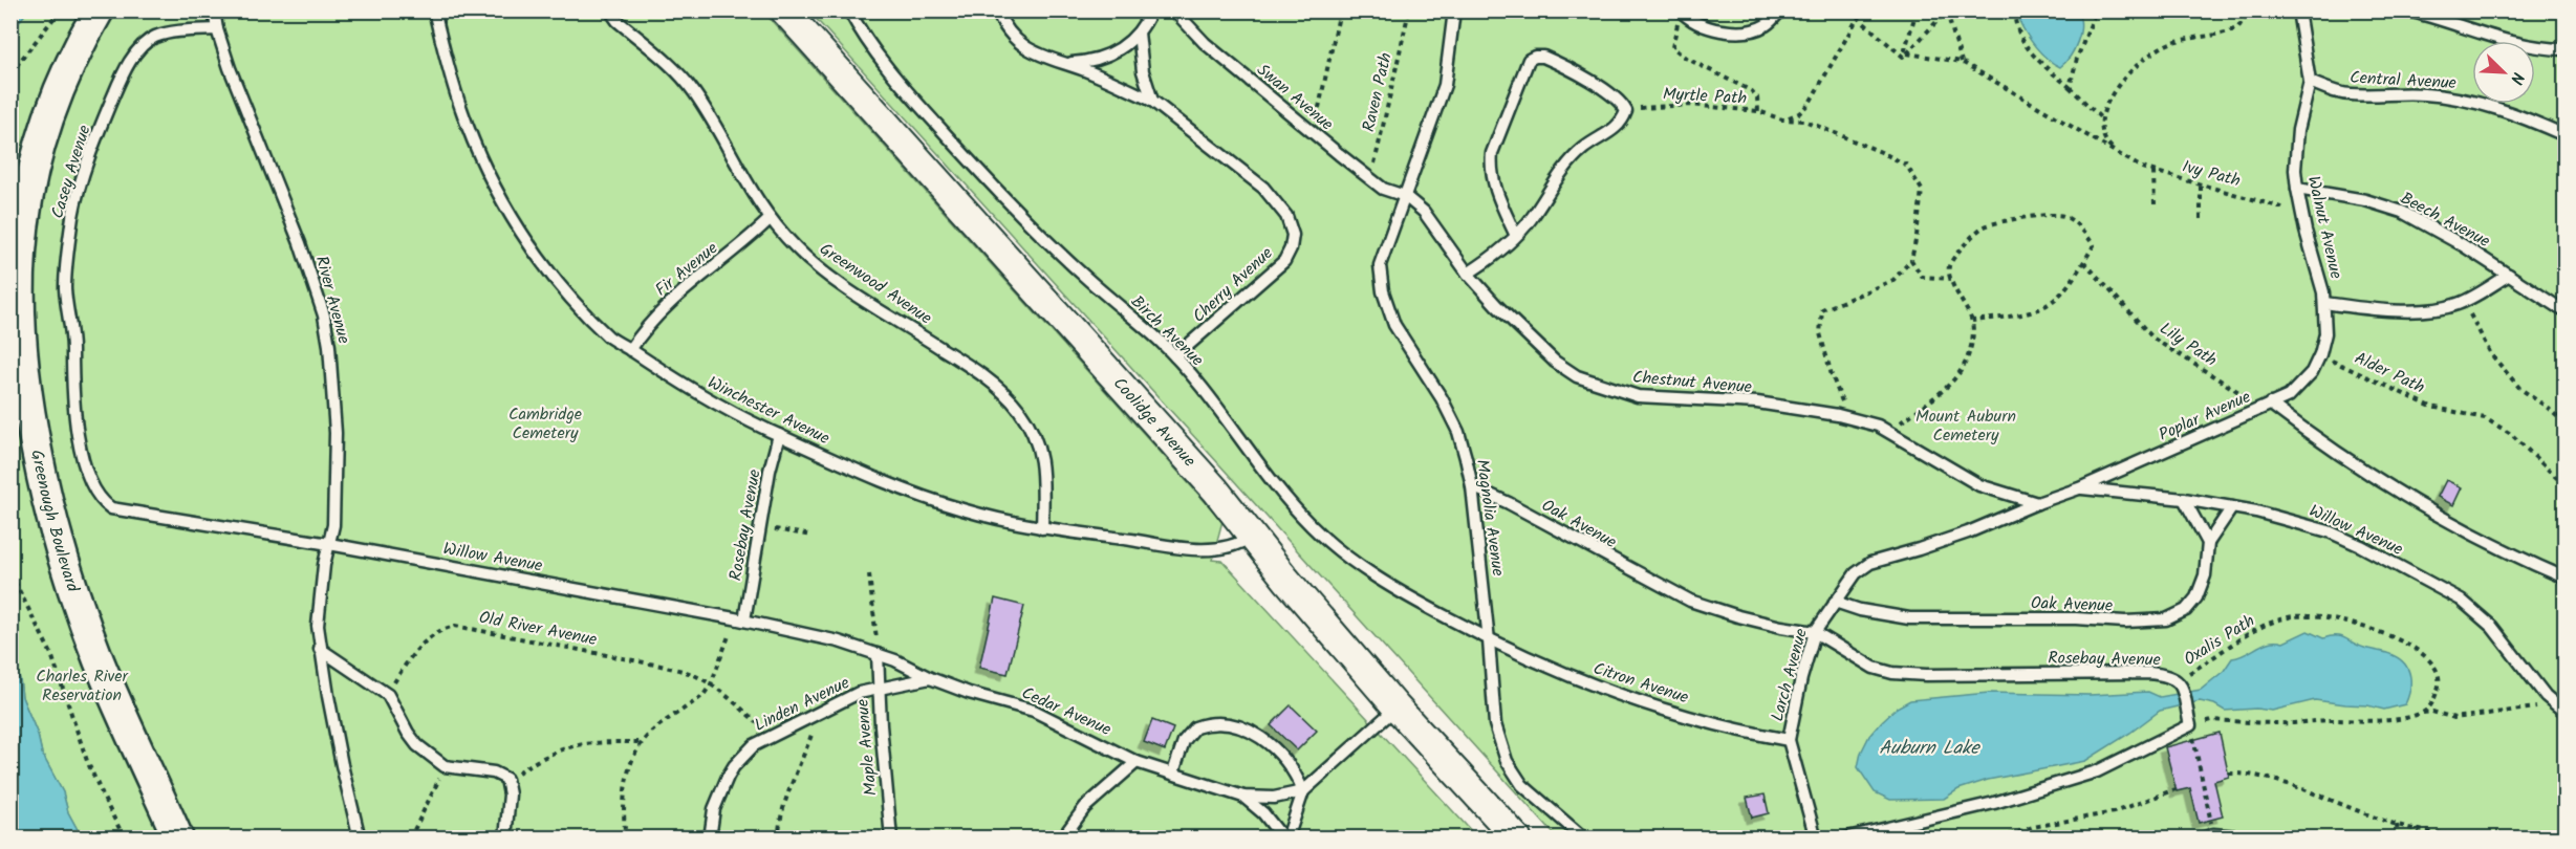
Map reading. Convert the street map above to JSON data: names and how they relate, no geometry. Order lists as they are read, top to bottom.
{
  "streets": {
    "main road": ["Greenough Boulevard"],
    "street": ["Coolidge Avenue"],
    "lane": [
      "Central Avenue",
      "Swan Avenue",
      "Casey Avenue",
      "Beech Avenue",
      "Walnut Avenue",
      "Fir Avenue",
      "Greenwood Avenue",
      "Cherry Avenue",
      "River Avenue",
      "Birch Avenue",
      "Chestnut Avenue",
      "Winchester Avenue",
      "Poplar Avenue",
      "Magnolia Avenue",
      "Oak Avenue",
      "Rosebay Avenue",
      "Willow Avenue",
      "Larch Avenue",
      "Citron Avenue",
      "Linden Avenue",
      "Cedar Avenue",
      "Maple Avenue"
    ],
    "path": [
      "Raven Path",
      "Myrtle Path",
      "Ivy Path",
      "Lily Path",
      "Alder Path",
      "Old River Avenue",
      "Oxalis Path"
    ]
  },
  "crossings": [
    ["Central Avenue", "Walnut Avenue"],
    ["Raven Path", "Swan Avenue"],
    ["Swan Avenue", "Chestnut Avenue"],
    ["Swan Avenue", "Magnolia Avenue"],
    ["Casey Avenue", "River Avenue"],
    ["Casey Avenue", "Willow Avenue"],
    ["Ivy Path", "Walnut Avenue"],
    ["Beech Avenue", "Walnut Avenue"],
    ["Walnut Avenue", "Poplar Avenue"],
    ["Fir Avenue", "Greenwood Avenue"],
    ["Fir Avenue", "Winchester Avenue"],
    ["Greenwood Avenue", "Winchester Avenue"],
    ["Cherry Avenue", "Birch Avenue"],
    ["River Avenue", "Willow Avenue"],
    ["Birch Avenue", "Magnolia Avenue"],
    ["Birch Avenue", "Citron Avenue"],
    ["Lily Path", "Poplar Avenue"],
    ["Alder Path", "Poplar Avenue"],
    ["Chestnut Avenue", "Poplar Avenue"],
    ["Chestnut Avenue", "Magnolia Avenue"],
    ["Chestnut Avenue", "Larch Avenue"],
    ["Winchester Avenue", "Coolidge Avenue"],
    ["Winchester Avenue", "Rosebay Avenue"],
    ["Poplar Avenue", "Willow Avenue"],
    ["Poplar Avenue", "Larch Avenue"],
    ["Magnolia Avenue", "Oak Avenue"],
    ["Magnolia Avenue", "Citron Avenue"],
    ["Oak Avenue", "Rosebay Avenue"],
    ["Oak Avenue", "Larch Avenue"],
    ["Rosebay Avenue", "Willow Avenue"],
    ["Rosebay Avenue", "Oxalis Path"],
    ["Rosebay Avenue", "Larch Avenue"],
    ["Willow Avenue", "Cedar Avenue"],
    ["Willow Avenue", "Maple Avenue"],
    ["Old River Avenue", "Linden Avenue"],
    ["Larch Avenue", "Citron Avenue"],
    ["Linden Avenue", "Cedar Avenue"],
    ["Linden Avenue", "Maple Avenue"],
    ["Cedar Avenue", "Maple Avenue"]
  ],
  "water": ["Auburn Lake"],
  "parks": ["Cambridge Cemetery", "Mount Auburn Cemetery", "Charles River Reservation"],
  "north": "bottom right"
}
